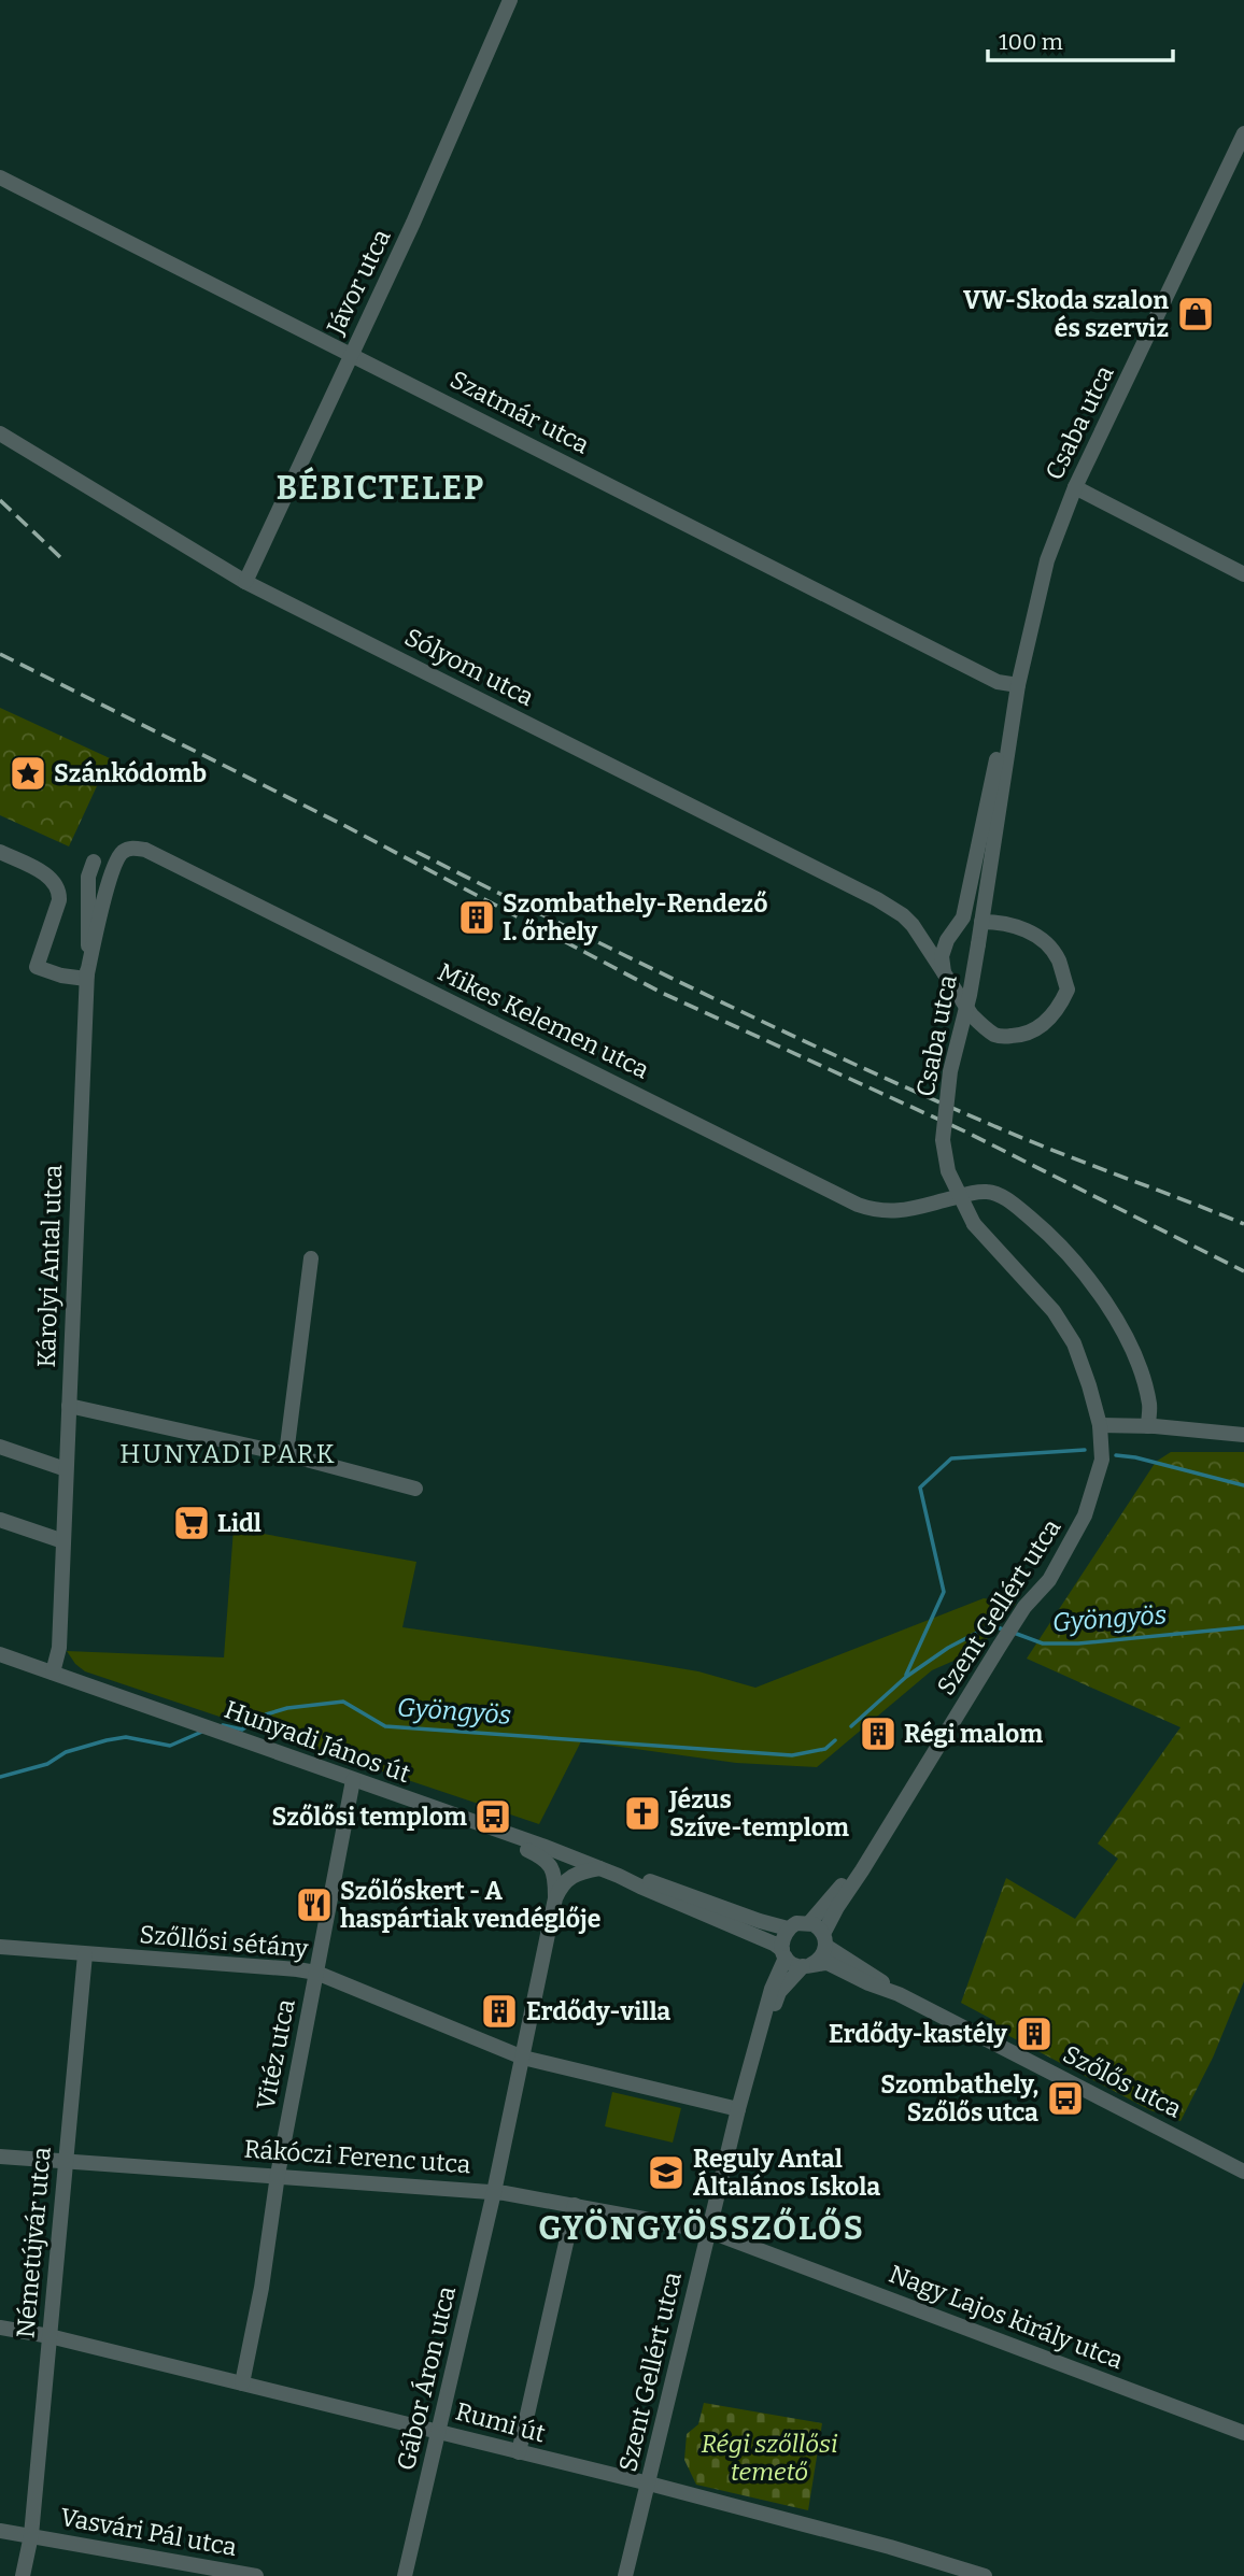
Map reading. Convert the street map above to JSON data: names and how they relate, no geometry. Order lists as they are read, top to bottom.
{
  "streets": {
    "street": [
      "Jávor utca",
      "Szatmár utca",
      "Csaba utca",
      "Sólyom utca",
      "Mikes Kelemen utca",
      "Károlyi Antal utca",
      "Szent Gellért utca",
      "Hunyadi János út",
      "Szőllősi sétány",
      "Vitéz utca",
      "Szőlős utca",
      "Rákóczi Ferenc utca",
      "Németújvár utca",
      "Nagy Lajos király utca",
      "Gábor Áron utca",
      "Rumi út",
      "Vasvári Pál utca"
    ]
  },
  "crossings": [
    ["Jávor utca", "Szatmár utca"],
    ["Jávor utca", "Sólyom utca"],
    ["Szatmár utca", "Csaba utca"],
    ["Csaba utca", "Sólyom utca"],
    ["Csaba utca", "Szent Gellért utca"],
    ["Mikes Kelemen utca", "Károlyi Antal utca"],
    ["Károlyi Antal utca", "Hunyadi János út"],
    ["Szent Gellért utca", "Hunyadi János út"],
    ["Szent Gellért utca", "Szőllősi sétány"],
    ["Szent Gellért utca", "Szőlős utca"],
    ["Szent Gellért utca", "Rákóczi Ferenc utca"],
    ["Szent Gellért utca", "Nagy Lajos király utca"],
    ["Szent Gellért utca", "Rumi út"],
    ["Hunyadi János út", "Vitéz utca"],
    ["Hunyadi János út", "Szőlős utca"],
    ["Szőllősi sétány", "Vitéz utca"],
    ["Szőllősi sétány", "Németújvár utca"],
    ["Szőllősi sétány", "Gábor Áron utca"],
    ["Vitéz utca", "Rákóczi Ferenc utca"],
    ["Vitéz utca", "Rumi út"],
    ["Rákóczi Ferenc utca", "Németújvár utca"],
    ["Rákóczi Ferenc utca", "Nagy Lajos király utca"],
    ["Rákóczi Ferenc utca", "Gábor Áron utca"],
    ["Németújvár utca", "Rumi út"],
    ["Németújvár utca", "Vasvári Pál utca"],
    ["Gábor Áron utca", "Rumi út"]
  ],
  "districts": ["BÉBICTELEP", "HUNYADI PARK", "GYÖNGYÖSSZŐLŐS"],
  "water": ["Gyöngyös"],
  "parks": ["Régi szőllősi temető"],
  "places": {
    "shop": ["VW-Skoda szalon és szerviz"],
    "place": ["Szánkódomb"],
    "building": [
      "Szombathely-Rendező I. őrhely",
      "Régi malom",
      "Erdődy-villa",
      "Erdődy-kastély"
    ],
    "supermarket": ["Lidl"],
    "church": ["Jézus Szíve-templom"],
    "bus stop": ["Szőlősi templom", "Szombathely, Szőlős utca"],
    "restaurant": ["Szőlőskert - A haspártiak vendéglője"],
    "school or university": ["Reguly Antal Általános Iskola"]
  },
  "scale_bar": "100 m"
}
